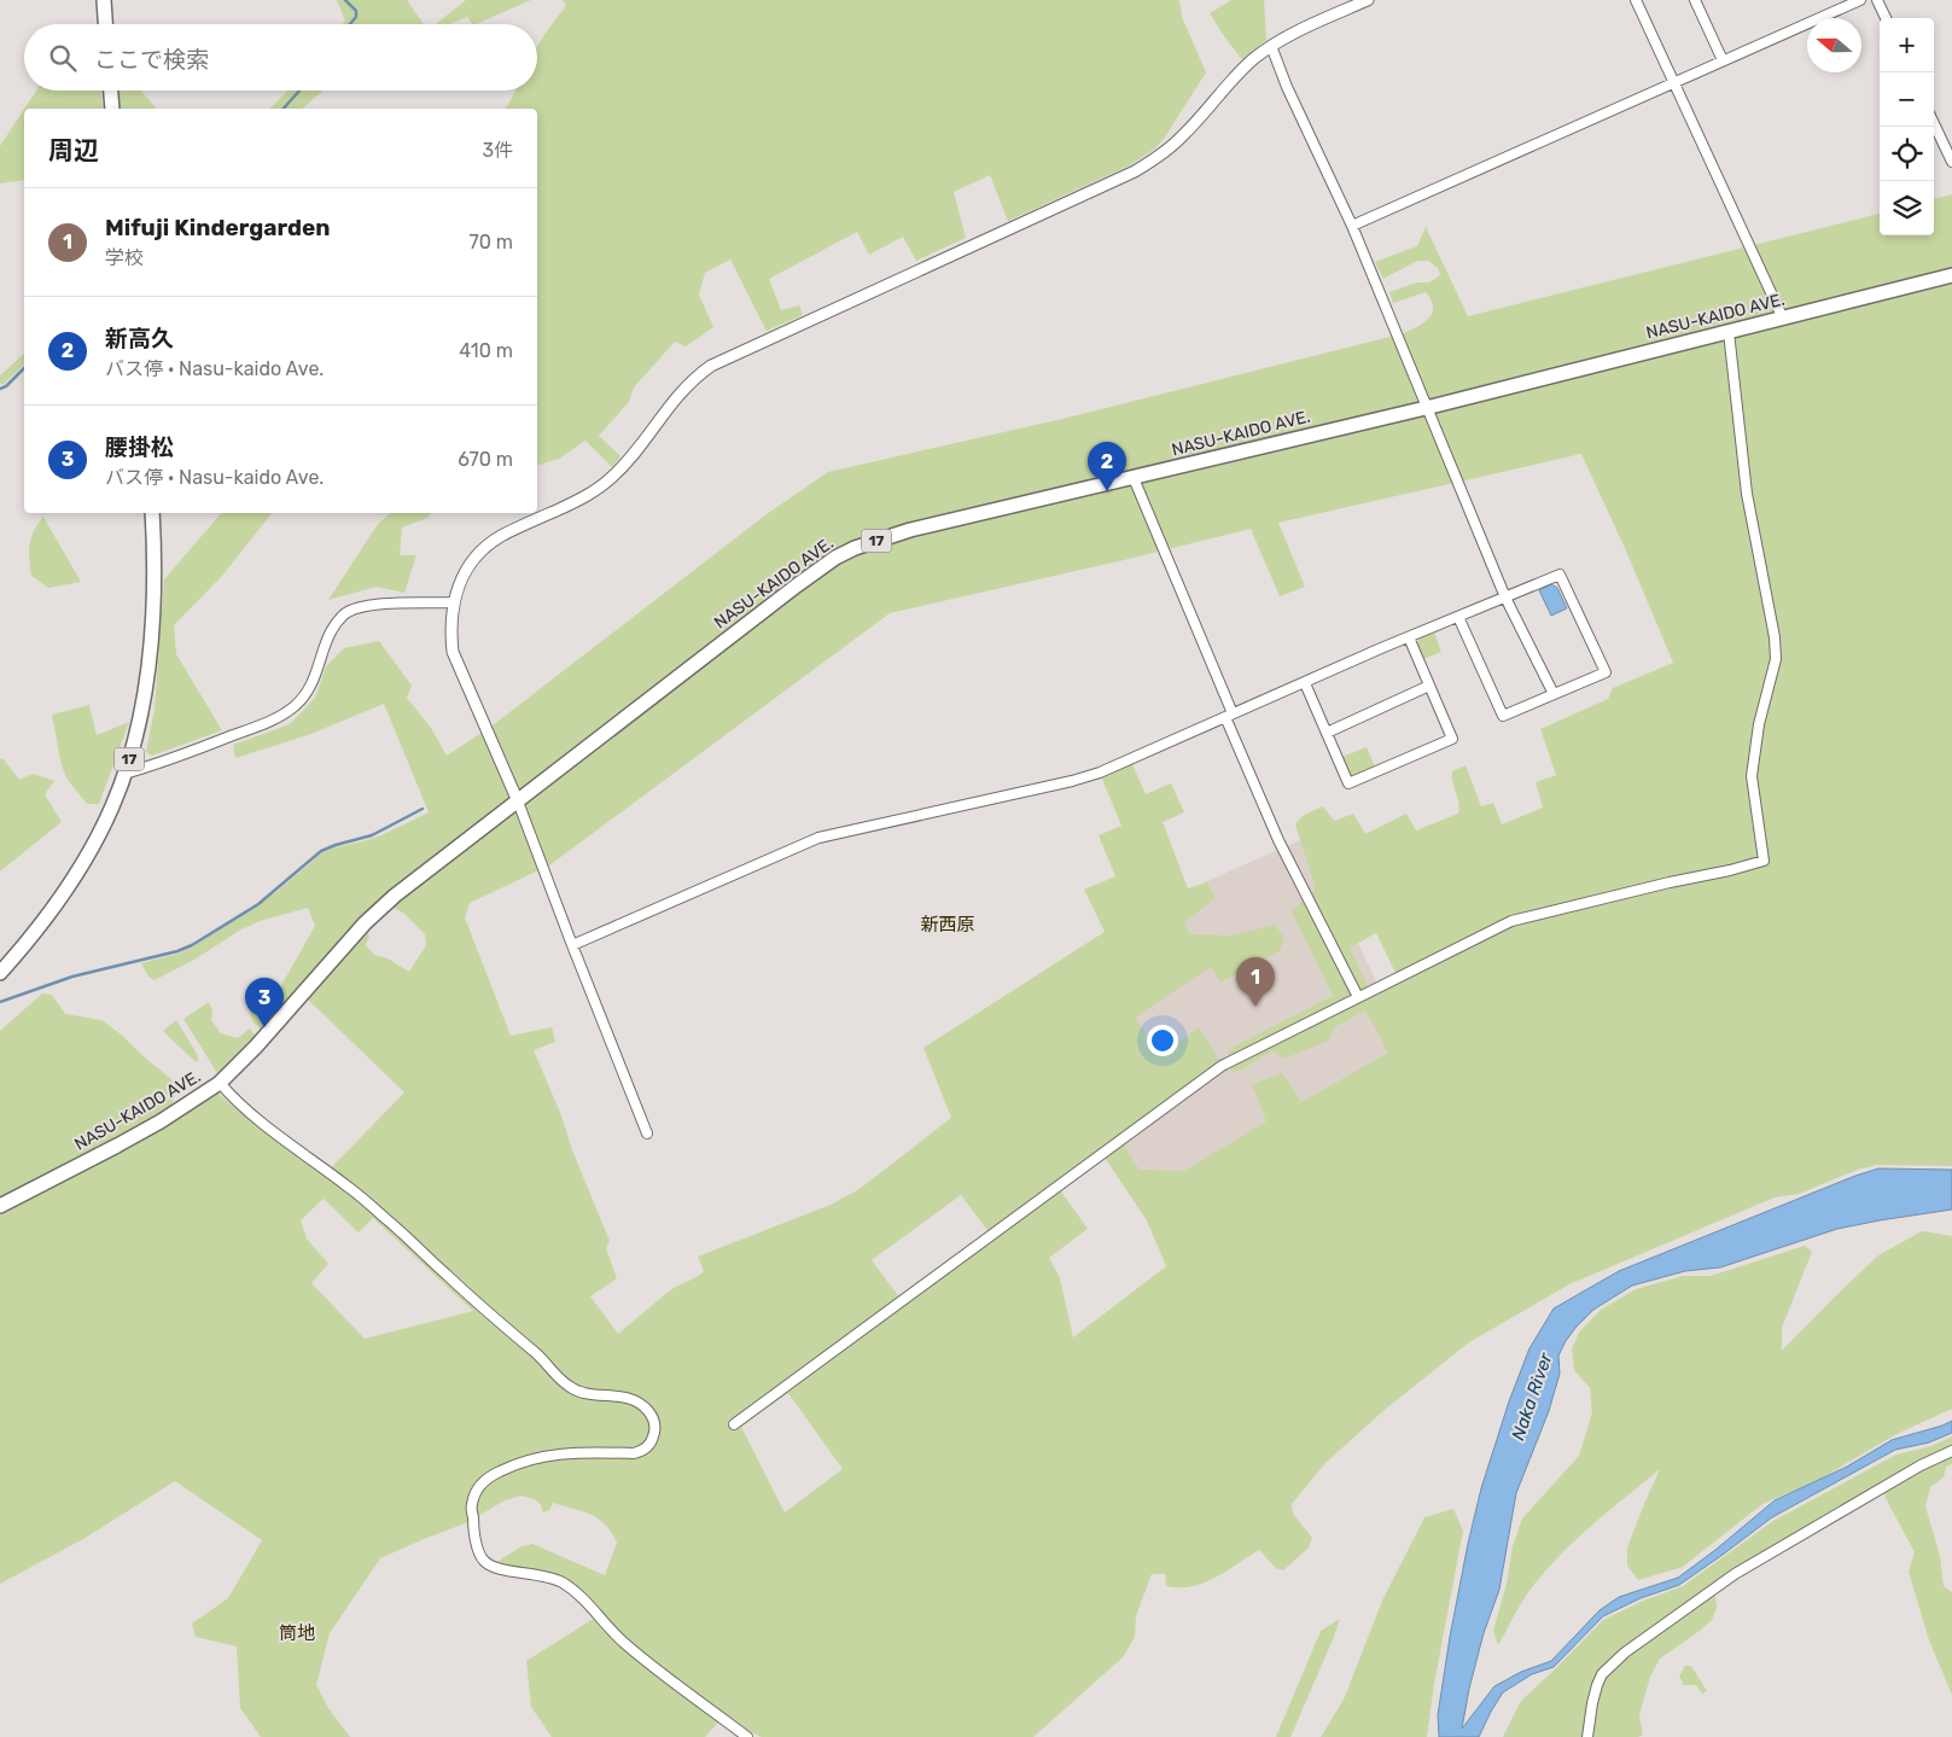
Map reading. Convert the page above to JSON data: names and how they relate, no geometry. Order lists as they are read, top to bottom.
{
  "streets": {
    "main road": ["NASU-KAIDO AVE.", "17"]
  },
  "districts": ["新西原", "筒地"],
  "water": ["Naka River"],
  "north": "left",
  "page": {
    "map_buttons": ["+", "−"],
    "search": "ここで検索",
    "heading": ["周辺", "3件"],
    "list": [
      {
        "mark": "1",
        "name": "Mifuji Kindergarden",
        "note": "学校",
        "value": "70 m"
      },
      {
        "mark": "2",
        "name": "新高久",
        "note": "バス停 · Nasu-kaido Ave.",
        "value": "410 m"
      },
      {
        "mark": "3",
        "name": "腰掛松",
        "note": "バス停 · Nasu-kaido Ave.",
        "value": "670 m"
      }
    ],
    "pins": ["2", "1", "3"]
  }
}
